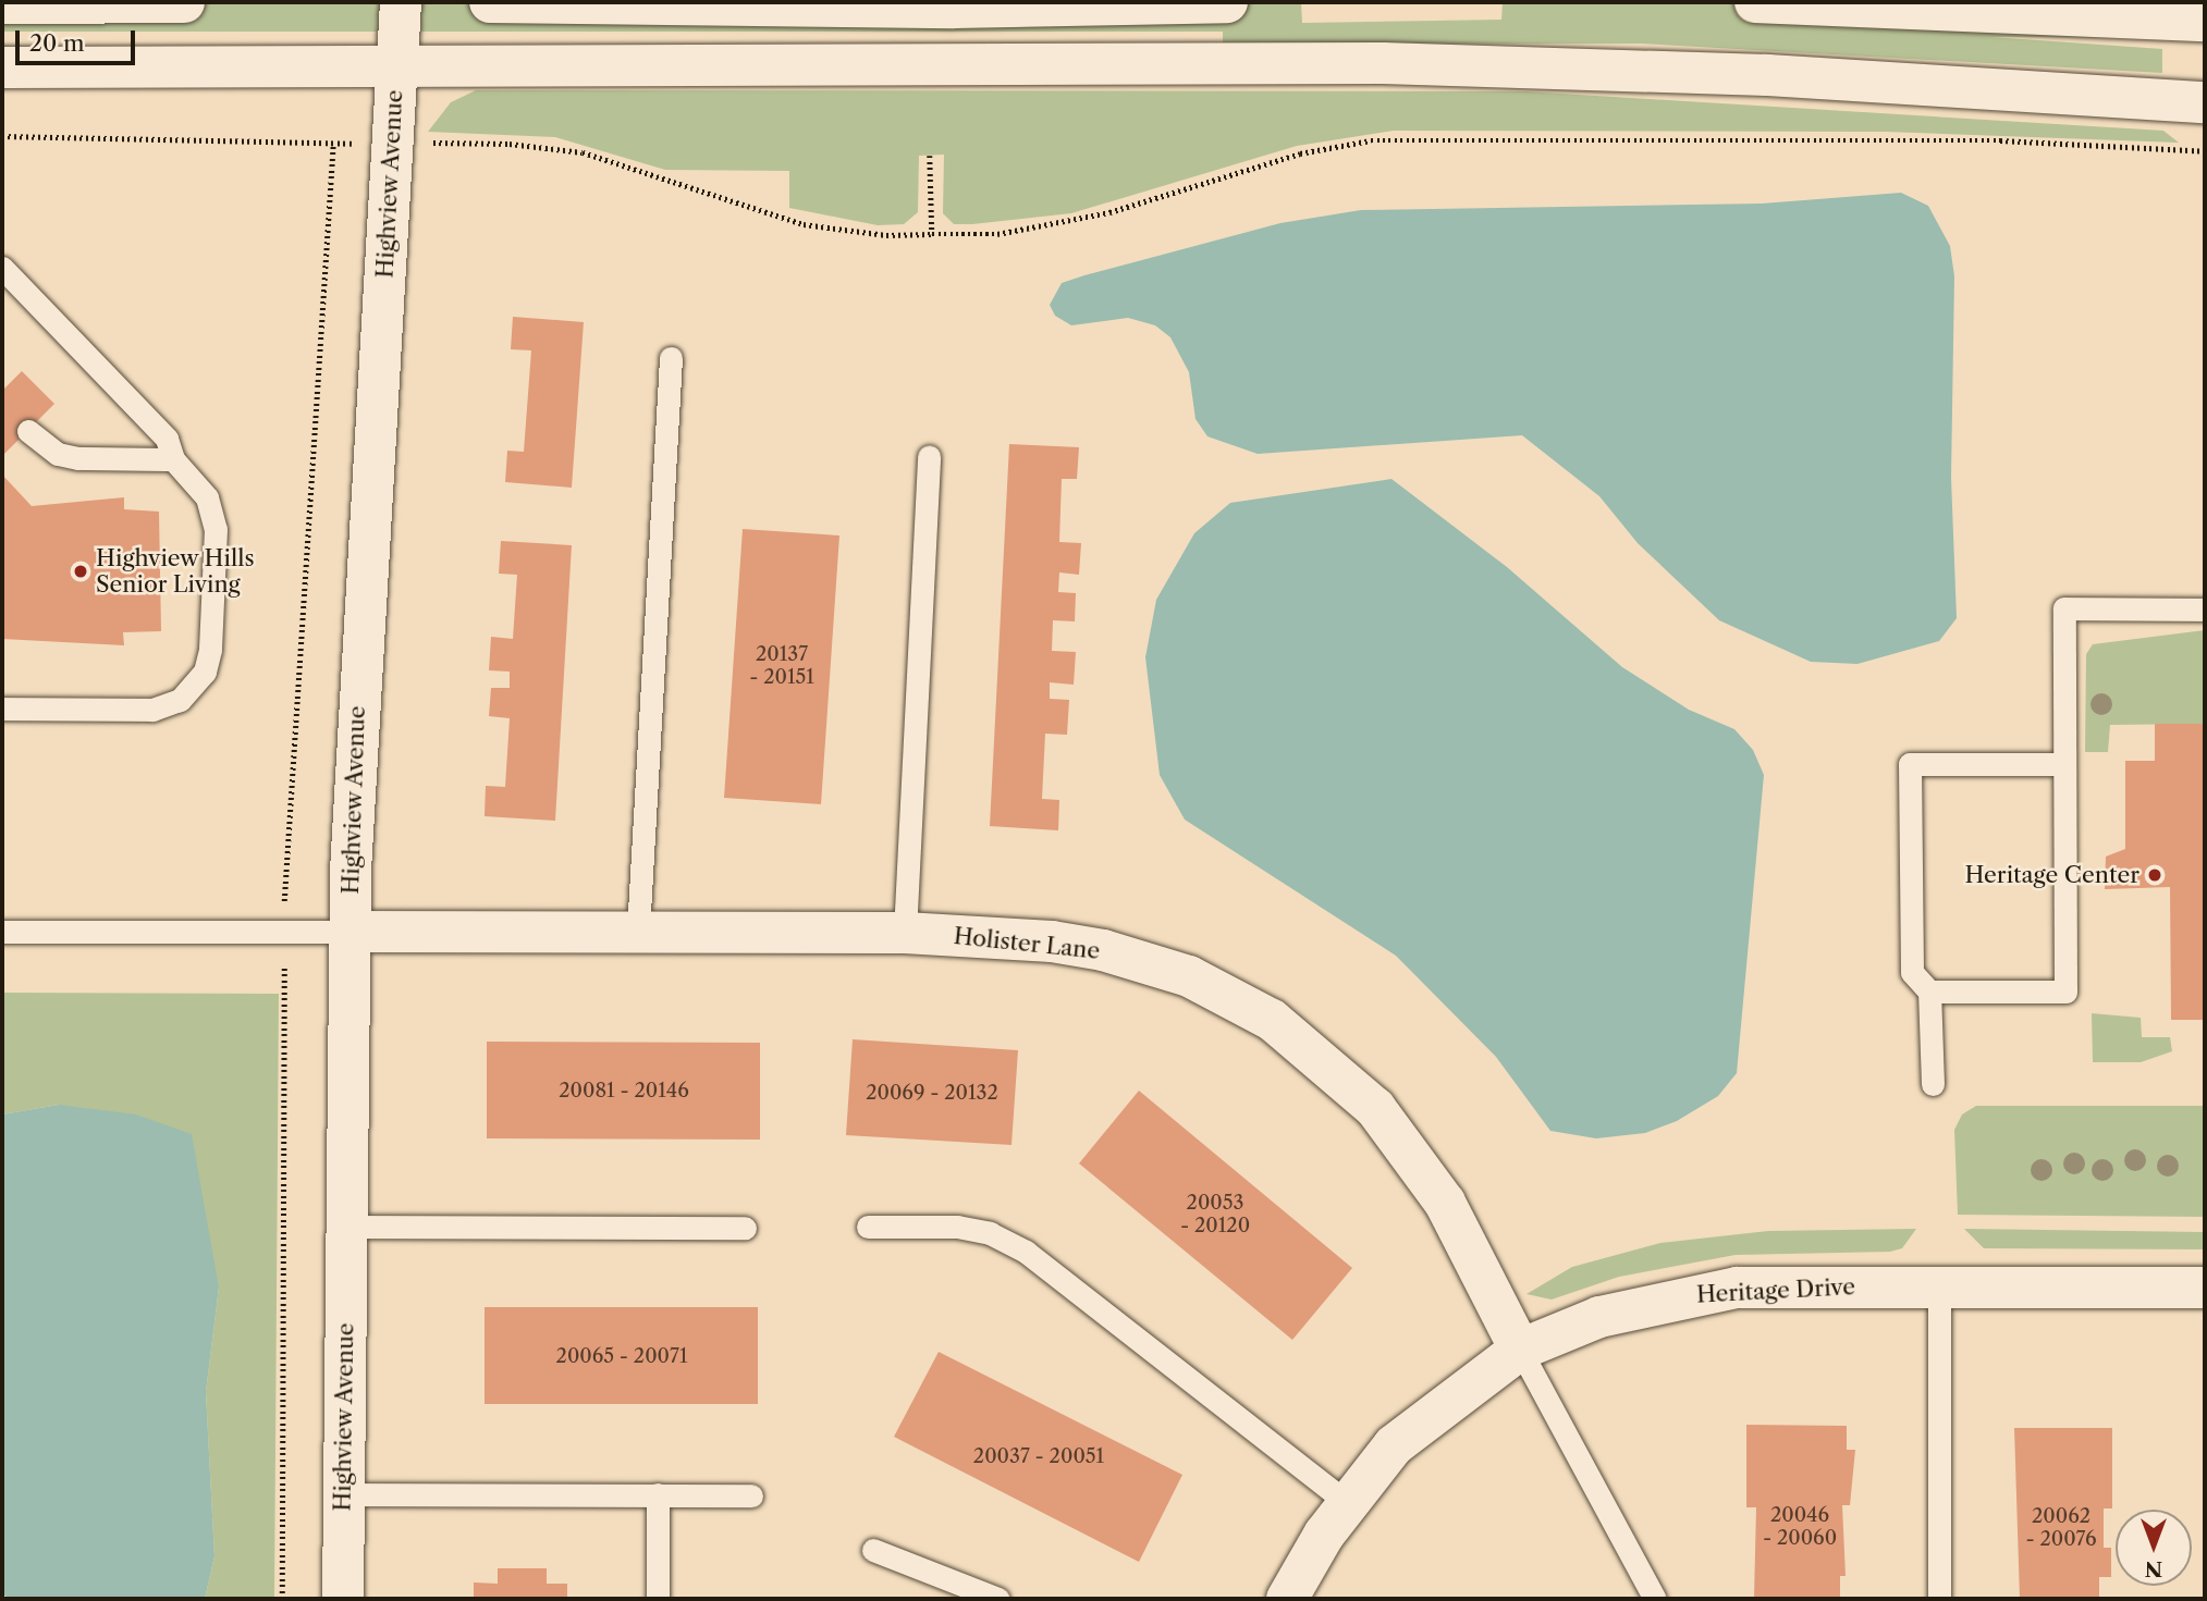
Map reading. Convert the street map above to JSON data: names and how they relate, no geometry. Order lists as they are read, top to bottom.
{
  "streets": {
    "street": ["Highview Avenue", "Holister Lane", "Heritage Drive"]
  },
  "crossings": [
    ["Highview Avenue", "Holister Lane"],
    ["Holister Lane", "Heritage Drive"]
  ],
  "places": ["Highview Hills Senior Living", "Heritage Center"],
  "house_numbers": [
    "20137 - 20151",
    "20081 - 20146",
    "20069 - 20132",
    "20053 - 20120",
    "20065 - 20071",
    "20037 - 20051",
    "20046 - 20060",
    "20062 - 20076"
  ],
  "scale_bar": "20 m",
  "north": "bottom"
}
